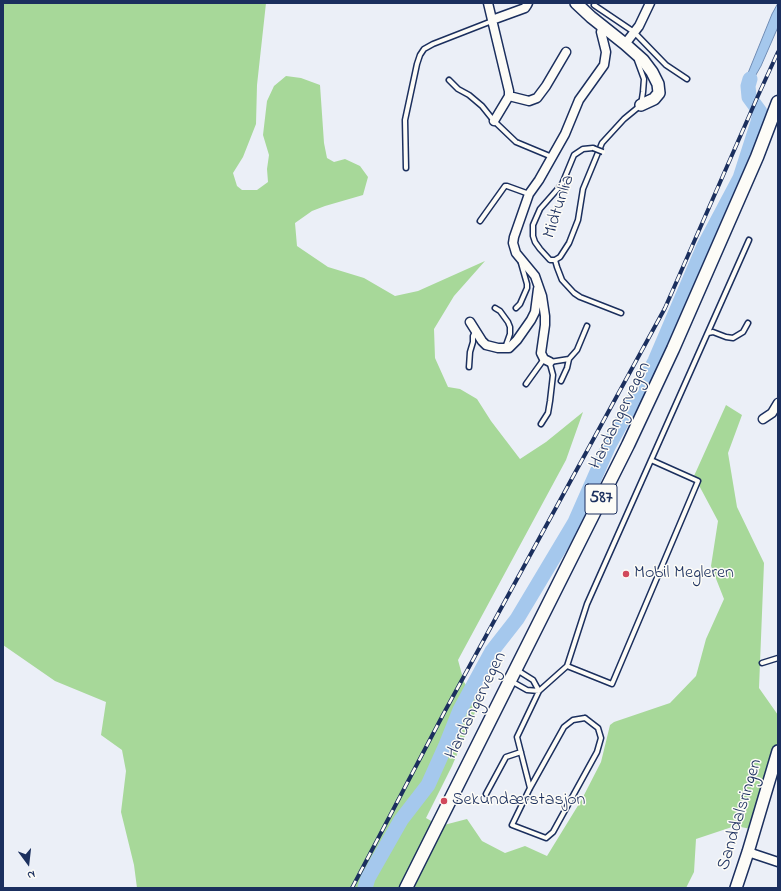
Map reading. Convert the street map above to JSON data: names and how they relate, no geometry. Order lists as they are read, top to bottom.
{
  "streets": {
    "main road": ["Hardangervegen", "587"],
    "street": ["Midtunlia", "Sanddalsringen"]
  },
  "places": ["Mobil Megleren", "Sekundærstasjon"],
  "north": "bottom"
}
